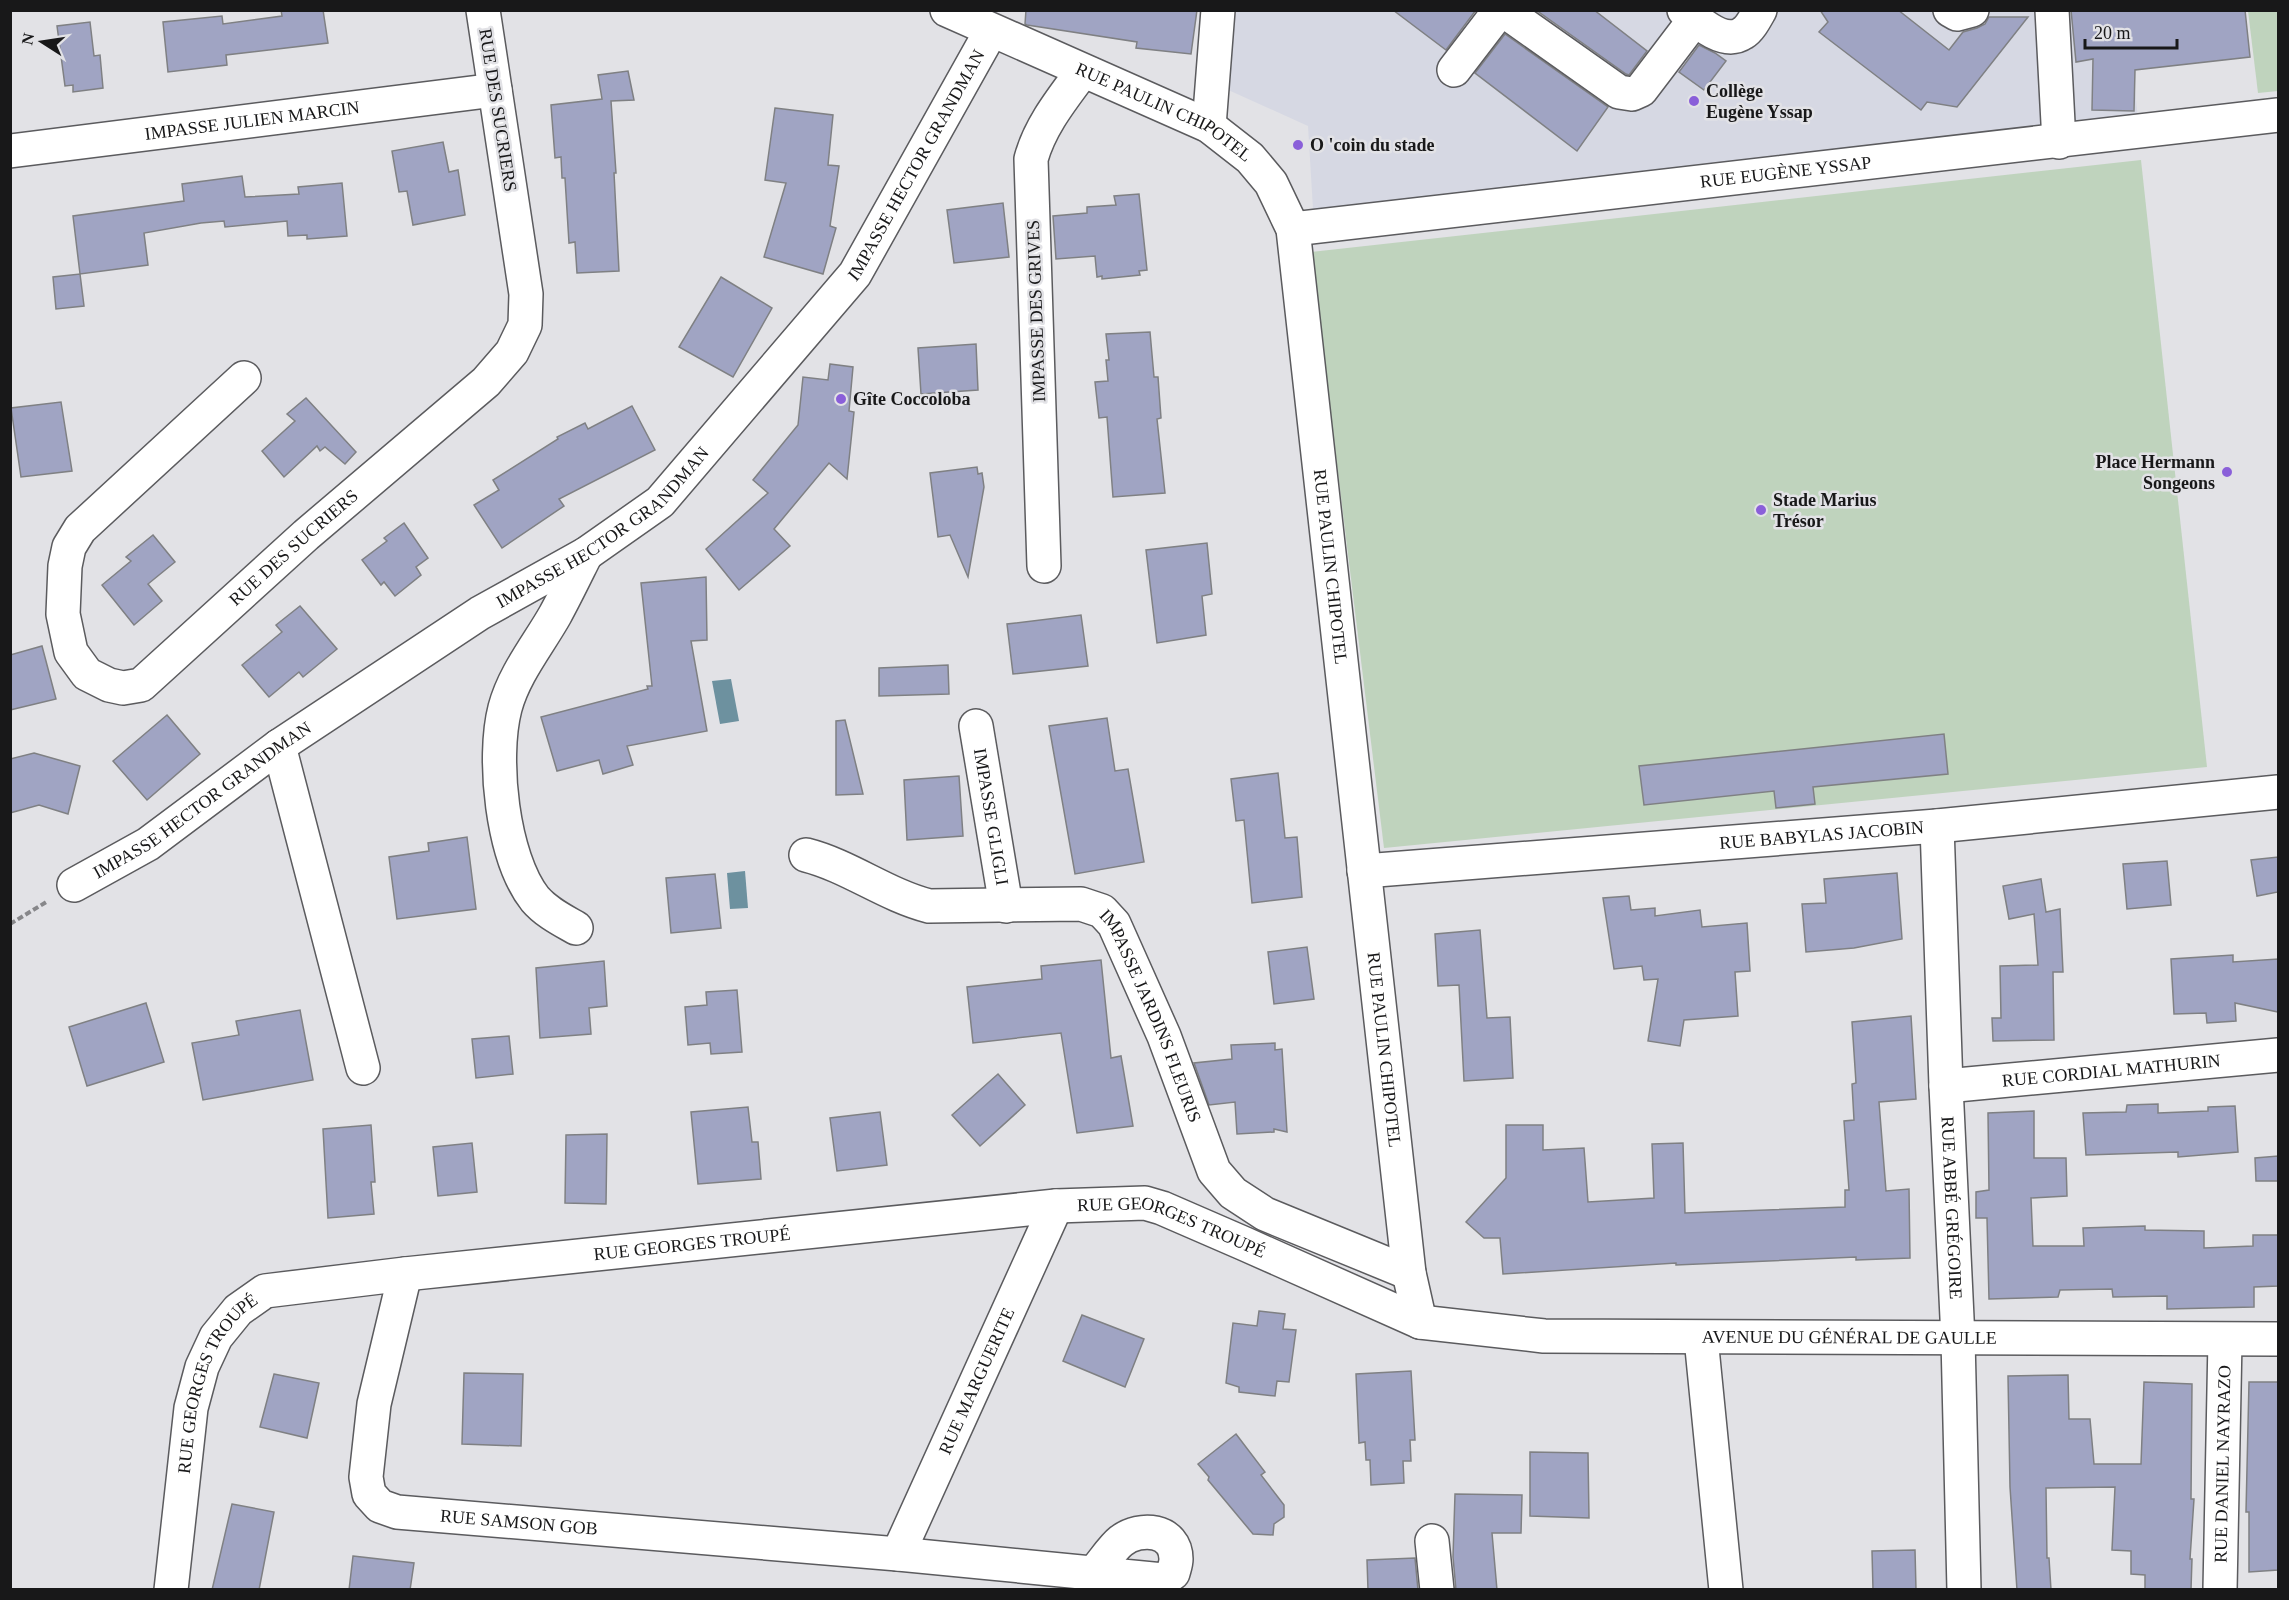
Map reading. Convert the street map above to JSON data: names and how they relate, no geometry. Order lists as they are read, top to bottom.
{
  "streets": {
    "street": [
      "RUE DES SUCRIERS",
      "RUE PAULIN CHIPOTEL",
      "IMPASSE JULIEN MARCIN",
      "IMPASSE HECTOR GRANDMAN",
      "RUE EUGÈNE YSSAP",
      "IMPASSE DES GRIVES",
      "IMPASSE GLIGLI",
      "RUE BABYLAS JACOBIN",
      "IMPASSE JARDINS FLEURIS",
      "RUE CORDIAL MATHURIN",
      "RUE ABBÉ GRÉGOIRE",
      "RUE GEORGES TROUPÉ",
      "AVENUE DU GÉNÉRAL DE GAULLE",
      "RUE MARGUERITE",
      "RUE DANIEL NAYRAZO",
      "RUE SAMSON GOB"
    ]
  },
  "crossings": [
    ["RUE DES SUCRIERS", "IMPASSE JULIEN MARCIN"],
    ["RUE PAULIN CHIPOTEL", "IMPASSE HECTOR GRANDMAN"],
    ["RUE PAULIN CHIPOTEL", "RUE EUGÈNE YSSAP"],
    ["RUE PAULIN CHIPOTEL", "IMPASSE DES GRIVES"],
    ["RUE PAULIN CHIPOTEL", "RUE BABYLAS JACOBIN"],
    ["RUE PAULIN CHIPOTEL", "IMPASSE JARDINS FLEURIS"],
    ["RUE PAULIN CHIPOTEL", "RUE GEORGES TROUPÉ"],
    ["RUE PAULIN CHIPOTEL", "AVENUE DU GÉNÉRAL DE GAULLE"],
    ["IMPASSE GLIGLI", "IMPASSE JARDINS FLEURIS"],
    ["RUE BABYLAS JACOBIN", "RUE ABBÉ GRÉGOIRE"],
    ["RUE CORDIAL MATHURIN", "RUE ABBÉ GRÉGOIRE"],
    ["RUE ABBÉ GRÉGOIRE", "AVENUE DU GÉNÉRAL DE GAULLE"],
    ["RUE GEORGES TROUPÉ", "AVENUE DU GÉNÉRAL DE GAULLE"],
    ["RUE GEORGES TROUPÉ", "RUE MARGUERITE"],
    ["RUE GEORGES TROUPÉ", "RUE SAMSON GOB"],
    ["AVENUE DU GÉNÉRAL DE GAULLE", "RUE DANIEL NAYRAZO"],
    ["RUE MARGUERITE", "RUE SAMSON GOB"]
  ],
  "places": [
    "Collège Eugène Yssap",
    "O 'coin du stade",
    "Gîte Coccoloba",
    "Place Hermann Songeons",
    "Stade Marius Trésor"
  ],
  "scale_bar": "20 m",
  "north": "left"
}
